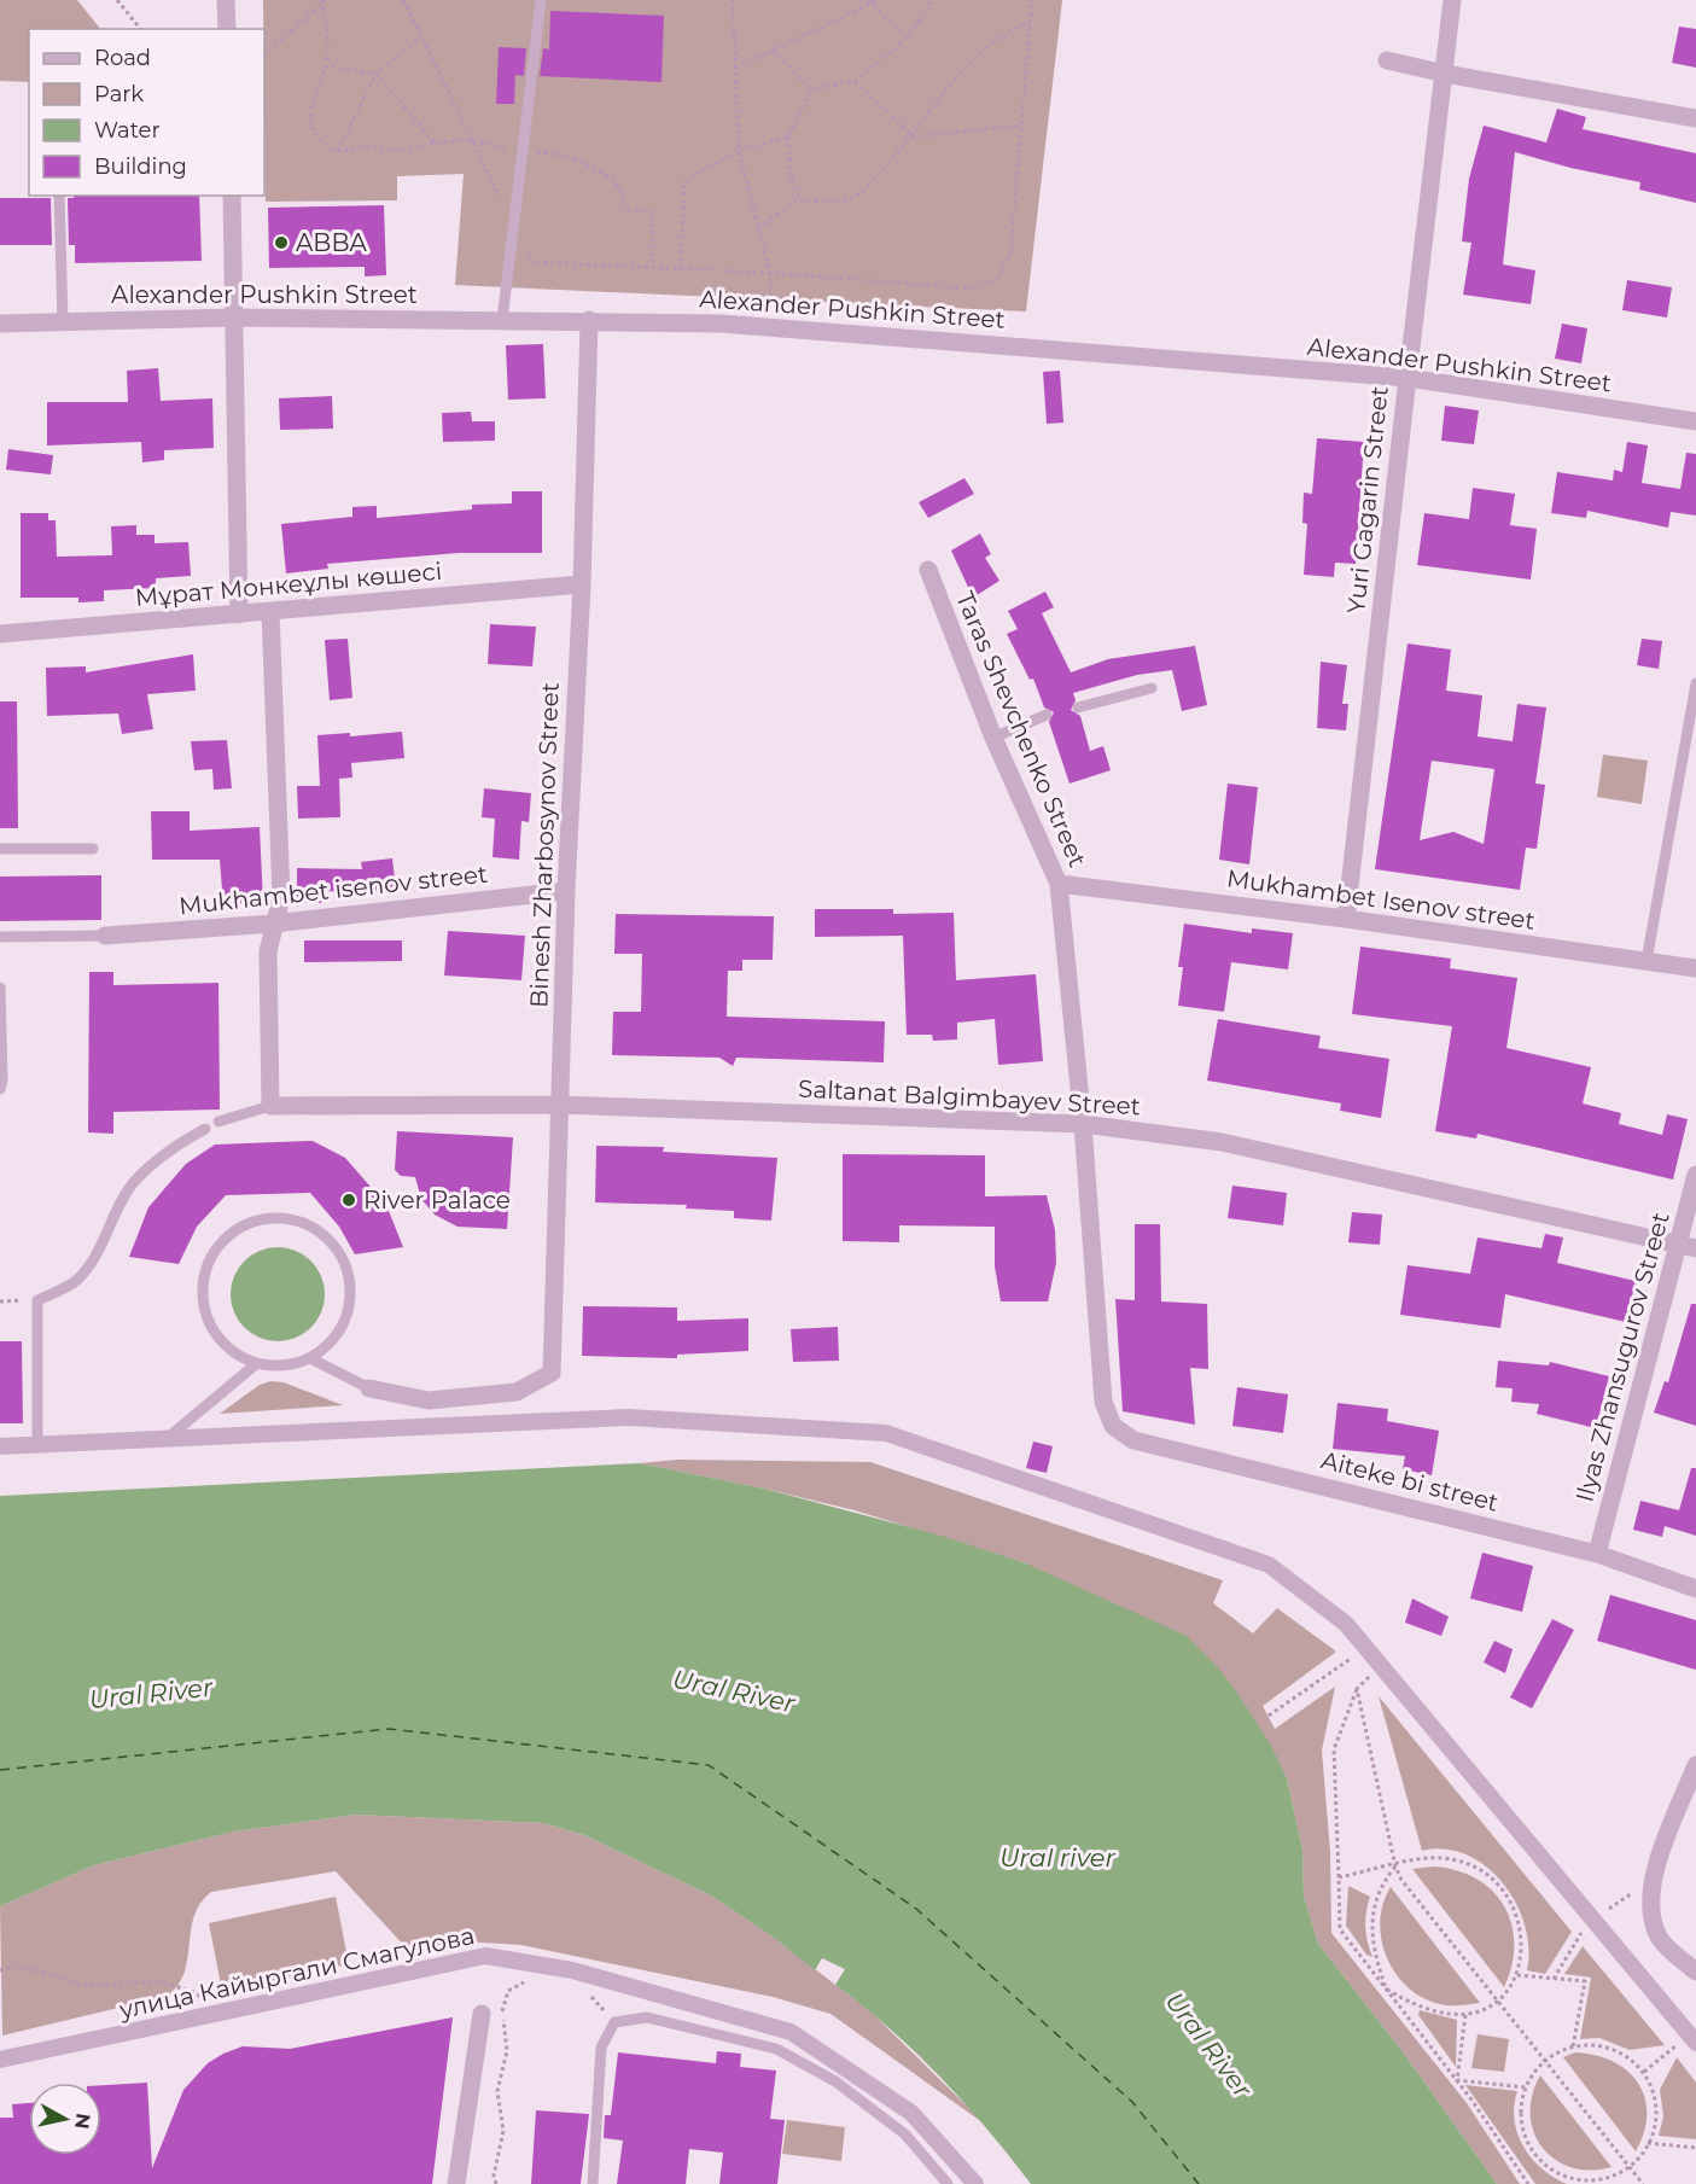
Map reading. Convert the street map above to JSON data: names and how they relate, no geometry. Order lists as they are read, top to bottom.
{
  "streets": {
    "street": [
      "Alexander Pushkin Street",
      "Yuri Gagarin Street",
      "Мұрат Монкеұлы көшесі",
      "Taras Shevchenko Street",
      "Binesh Zharbosynov Street",
      "Mukhambet isenov street",
      "Mukhambet Isenov street",
      "Saltanat Balgimbayev Street",
      "Ilyas Zhansugurov Street",
      "Aiteke bi street",
      "улица Кайыргали Смагулова"
    ]
  },
  "crossings": [
    ["Alexander Pushkin Street", "Yuri Gagarin Street"],
    ["Alexander Pushkin Street", "Binesh Zharbosynov Street"],
    ["Yuri Gagarin Street", "Mukhambet Isenov street"],
    ["Мұрат Монкеұлы көшесі", "Binesh Zharbosynov Street"],
    ["Taras Shevchenko Street", "Mukhambet Isenov street"],
    ["Taras Shevchenko Street", "Saltanat Balgimbayev Street"],
    ["Taras Shevchenko Street", "Aiteke bi street"],
    ["Binesh Zharbosynov Street", "Mukhambet isenov street"],
    ["Binesh Zharbosynov Street", "Saltanat Balgimbayev Street"],
    ["Saltanat Balgimbayev Street", "Ilyas Zhansugurov Street"],
    ["Ilyas Zhansugurov Street", "Aiteke bi street"]
  ],
  "water": ["Ural River", "Ural river"],
  "places": ["ABBA", "River Palace"],
  "legend": [
    "Road",
    "Park",
    "Water",
    "Building"
  ],
  "north": "right"
}
